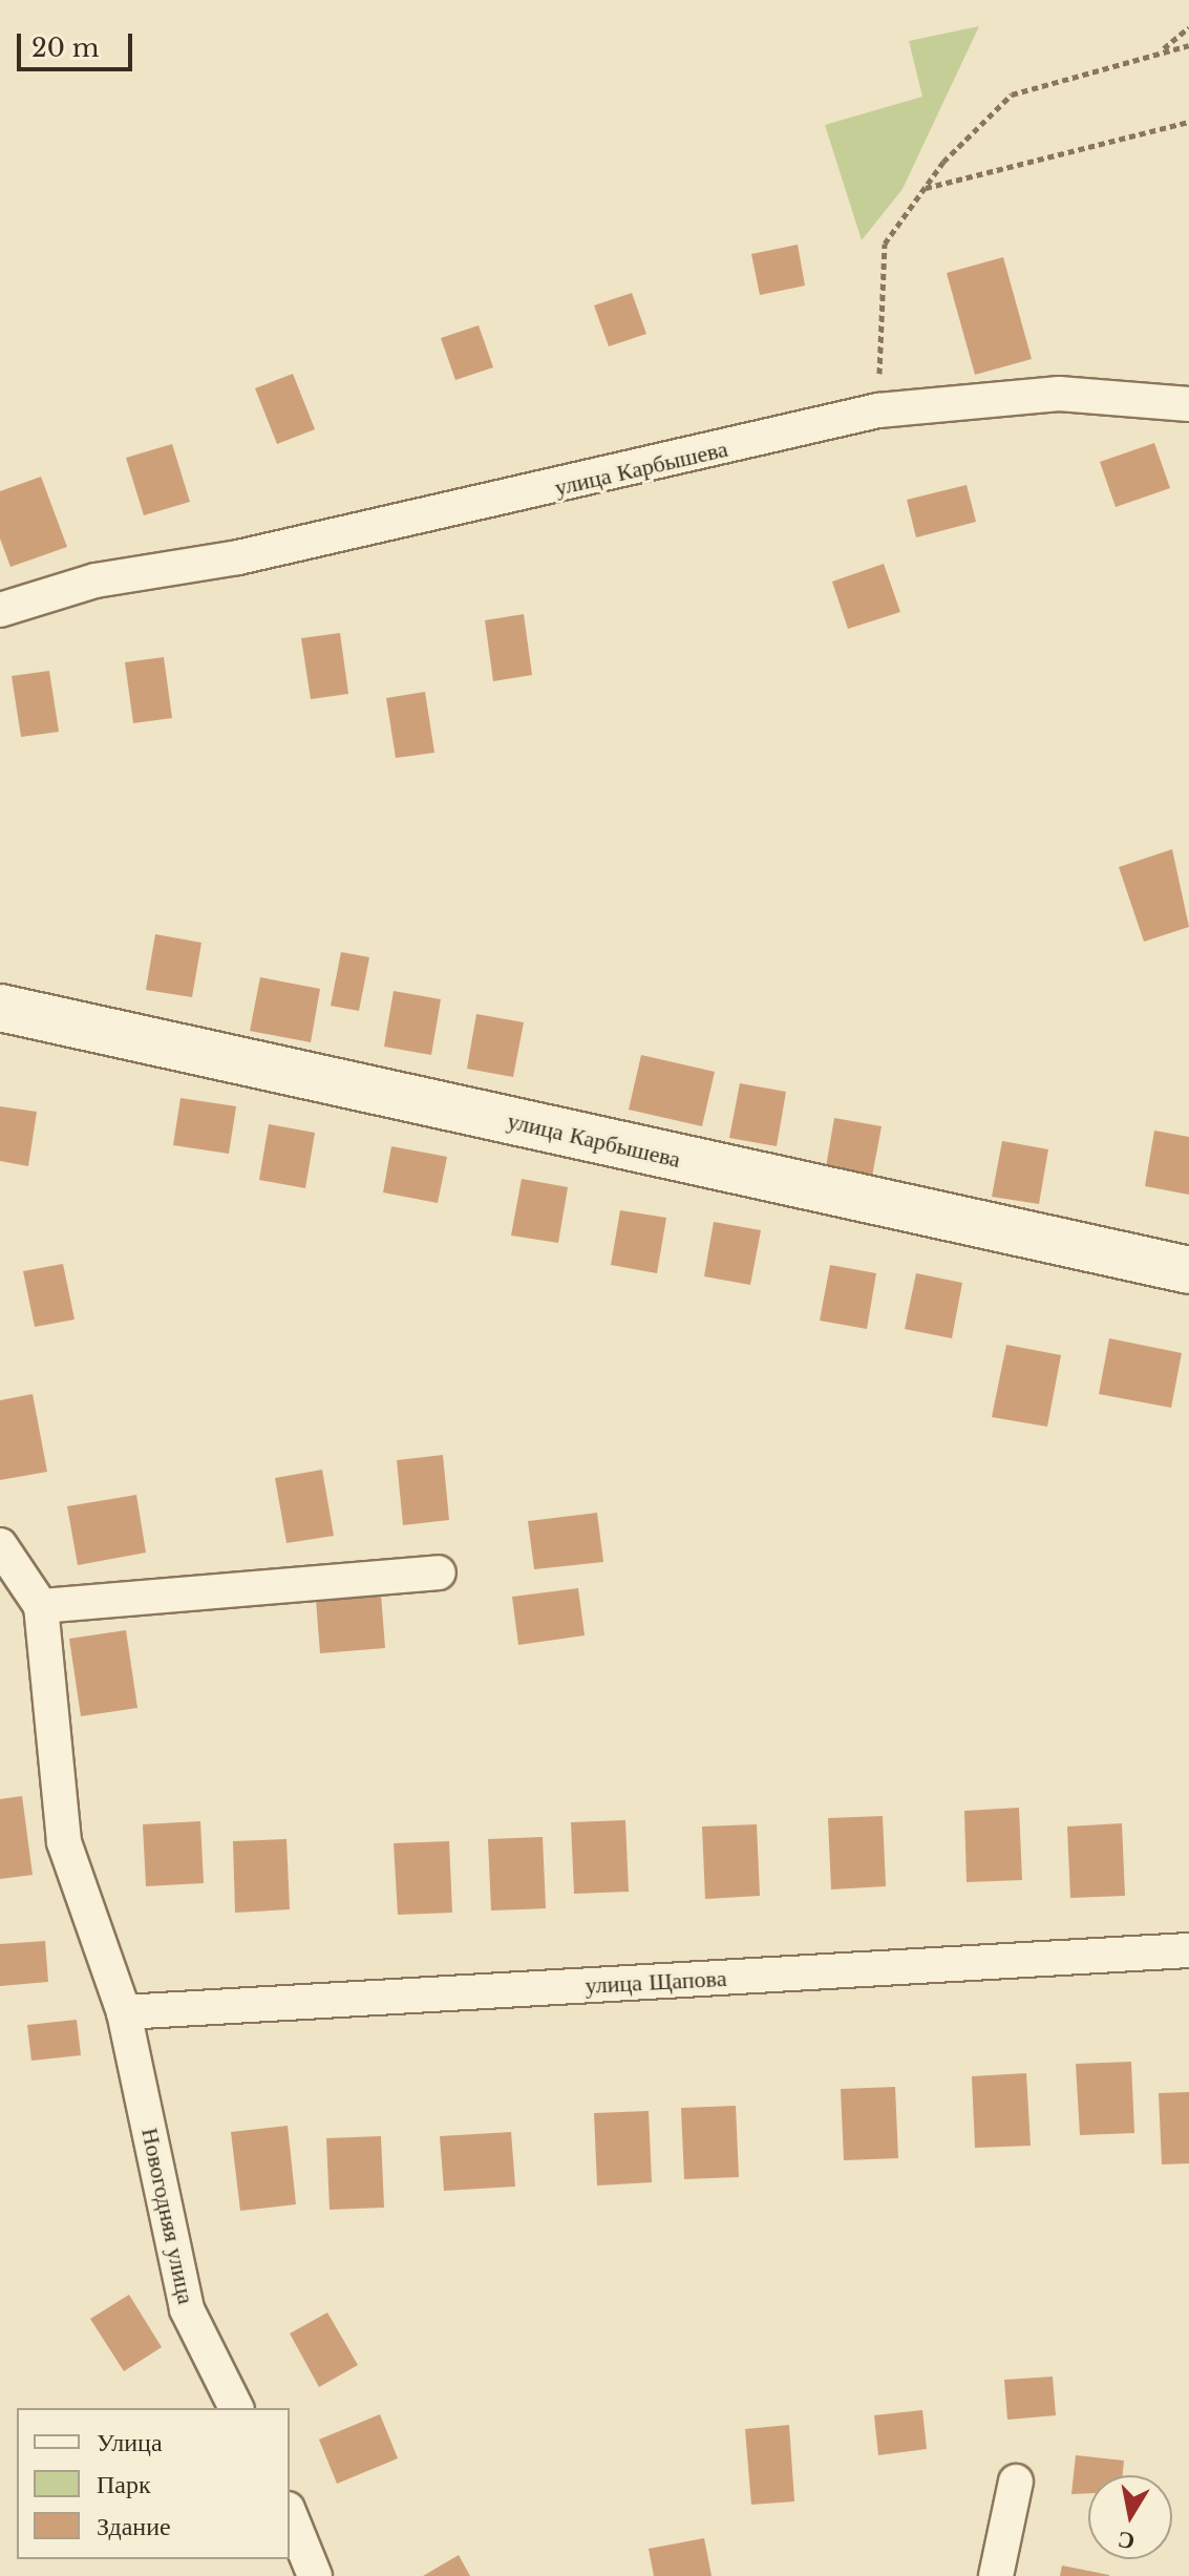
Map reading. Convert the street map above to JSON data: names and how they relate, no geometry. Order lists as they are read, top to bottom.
{
  "streets": {
    "main road": ["улица Карбышева"],
    "street": ["улица Щапова", "Новогодняя улица"]
  },
  "crossings": [
    ["улица Щапова", "Новогодняя улица"]
  ],
  "legend": ["Улица", "Парк", "Здание"],
  "scale_bar": "20 m",
  "north": "bottom"
}
